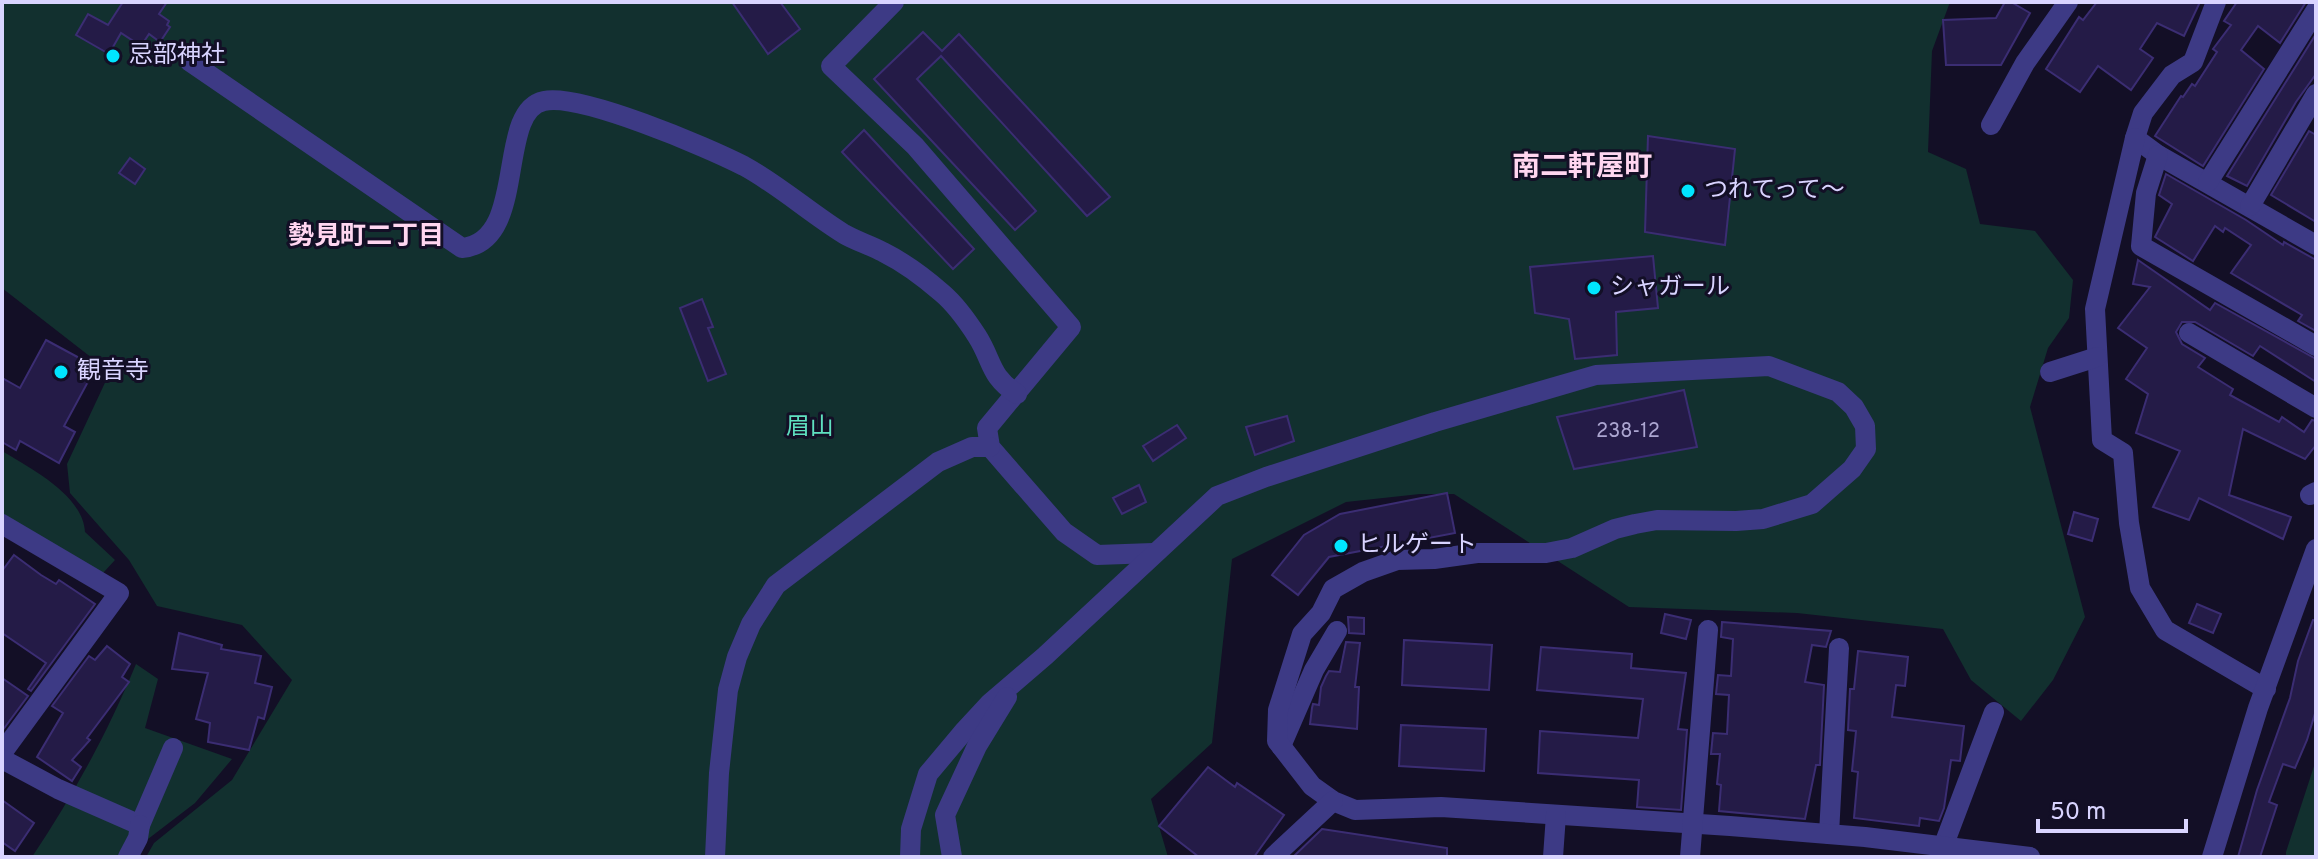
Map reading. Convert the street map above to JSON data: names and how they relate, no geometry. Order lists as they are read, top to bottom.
{
  "districts": ["南二軒屋町", "勢見町二丁目"],
  "parks": ["眉山"],
  "places": [
    "忌部神社",
    "つれてって～",
    "シャガール",
    "観音寺",
    "ヒルゲート"
  ],
  "house_numbers": ["238-12"],
  "scale_bar": "50 m"
}
